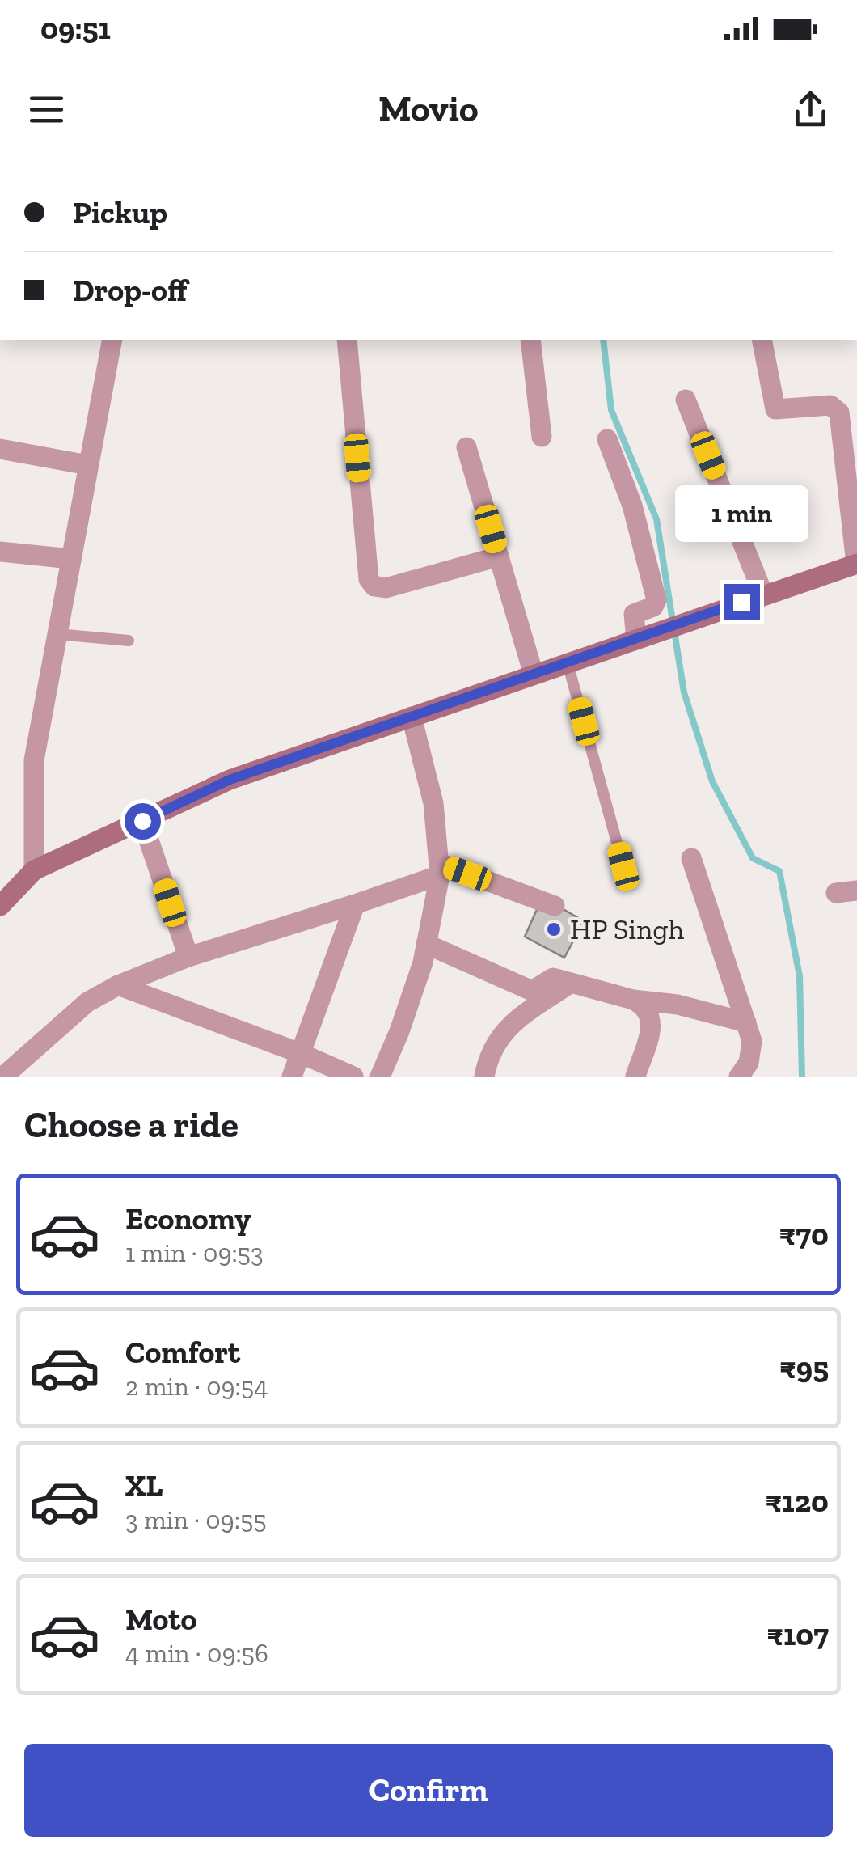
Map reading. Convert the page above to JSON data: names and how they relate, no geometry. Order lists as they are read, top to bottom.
{
  "places": ["HP Singh"],
  "page": {
    "status": "09:51",
    "header": "Movio",
    "banner": ["Pickup", "Drop-off"],
    "bubble": "1 min",
    "heading": "Choose a ride",
    "list": [
      {
        "name": "Economy",
        "note": "1 min · 09:53",
        "value": "₹70"
      },
      {
        "name": "Comfort",
        "note": "2 min · 09:54",
        "value": "₹95"
      },
      {
        "name": "XL",
        "note": "3 min · 09:55",
        "value": "₹120"
      },
      {
        "name": "Moto",
        "note": "4 min · 09:56",
        "value": "₹107"
      }
    ],
    "buttons": "Confirm"
  }
}
